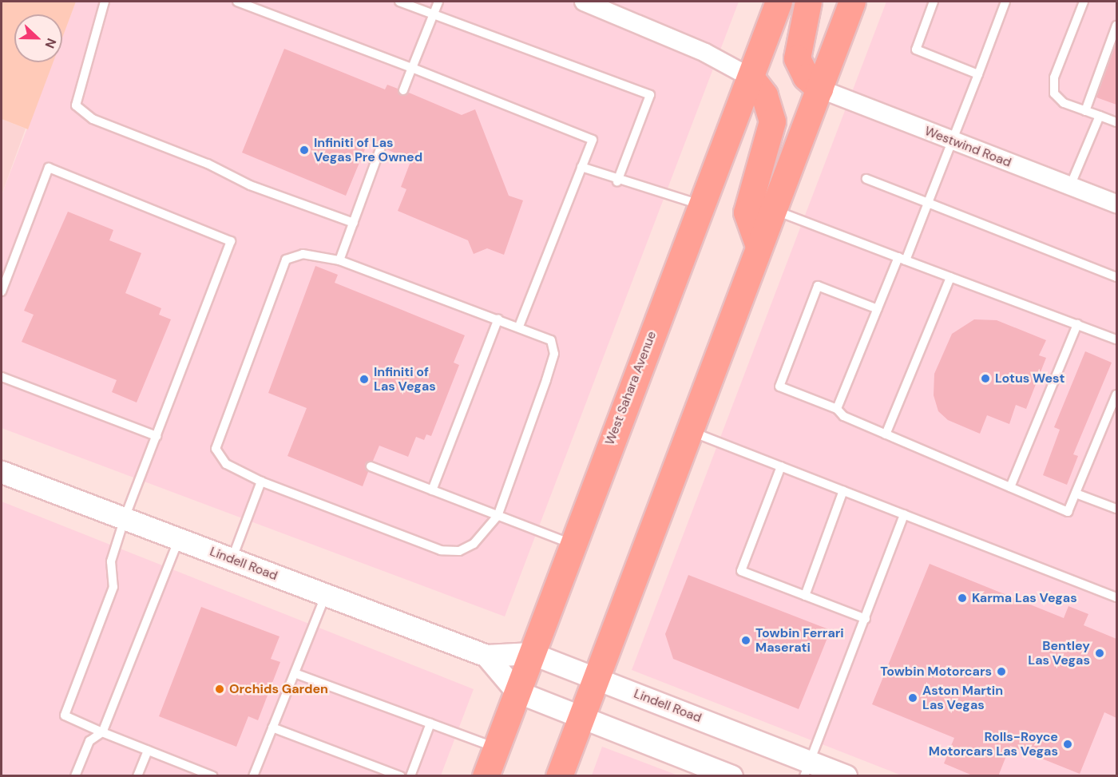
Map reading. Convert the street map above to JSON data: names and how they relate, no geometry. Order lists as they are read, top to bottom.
{
  "streets": {
    "main road": ["West Sahara Avenue"],
    "street": ["Westwind Road", "Lindell Road"]
  },
  "crossings": [
    ["West Sahara Avenue", "Lindell Road"]
  ],
  "places": [
    "Infiniti of Las Vegas Pre Owned",
    "Lotus West",
    "Infiniti of Las Vegas",
    "Karma Las Vegas",
    "Towbin Ferrari Maserati",
    "Bentley Las Vegas",
    "Towbin Motorcars",
    "Orchids Garden",
    "Aston Martin Las Vegas",
    "Rolls-Royce Motorcars Las Vegas"
  ],
  "north": "right"
}
